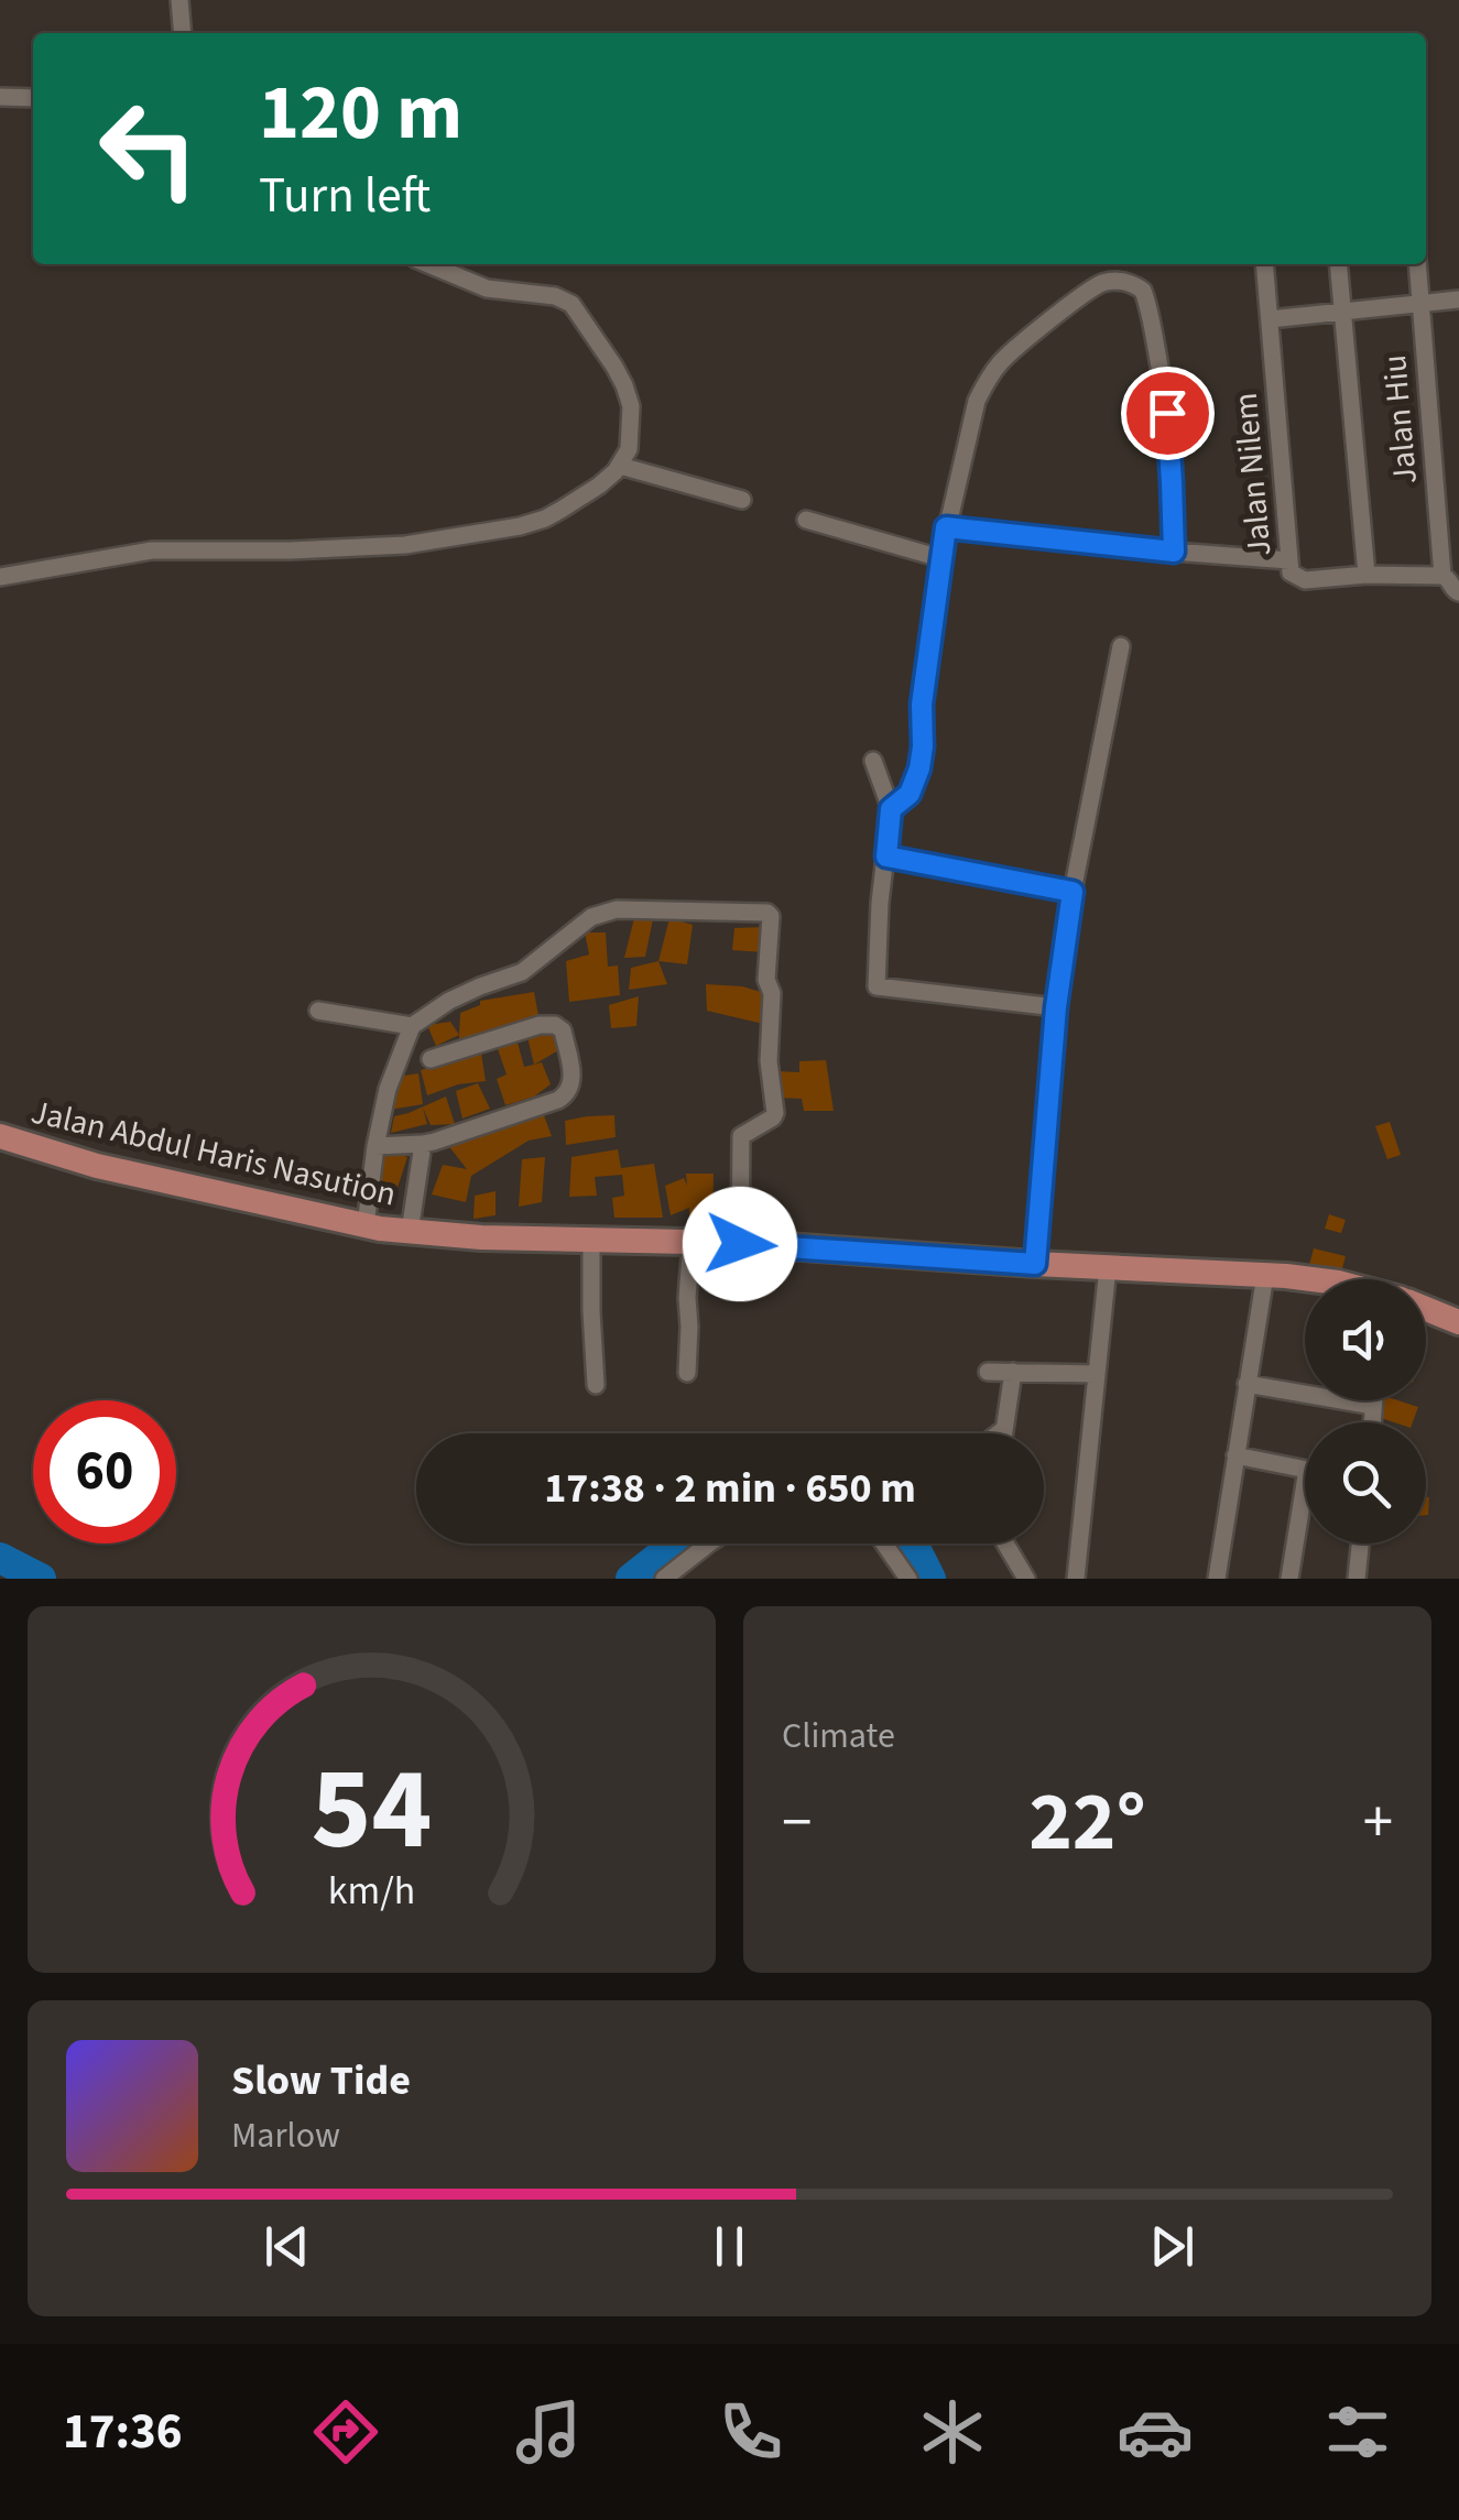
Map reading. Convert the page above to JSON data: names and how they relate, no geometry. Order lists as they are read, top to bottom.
{
  "streets": {
    "main road": ["Jalan Abdul Haris Nasution"],
    "street": ["Jalan Hiu", "Jalan Nilem"]
  },
  "crossings": [
    ["Jalan Hiu", "Jalan Nilem"]
  ],
  "page": {
    "turn": ["120 m", "Turn left"],
    "limit": "60",
    "trip": "17:38 · 2 min · 650 m",
    "tile": "Climate",
    "heat": ["−", "22°", "+"],
    "song": ["Slow Tide", "Marlow"],
    "tabs": "17:36",
    "gauge": ["54", "km/h"]
  }
}
